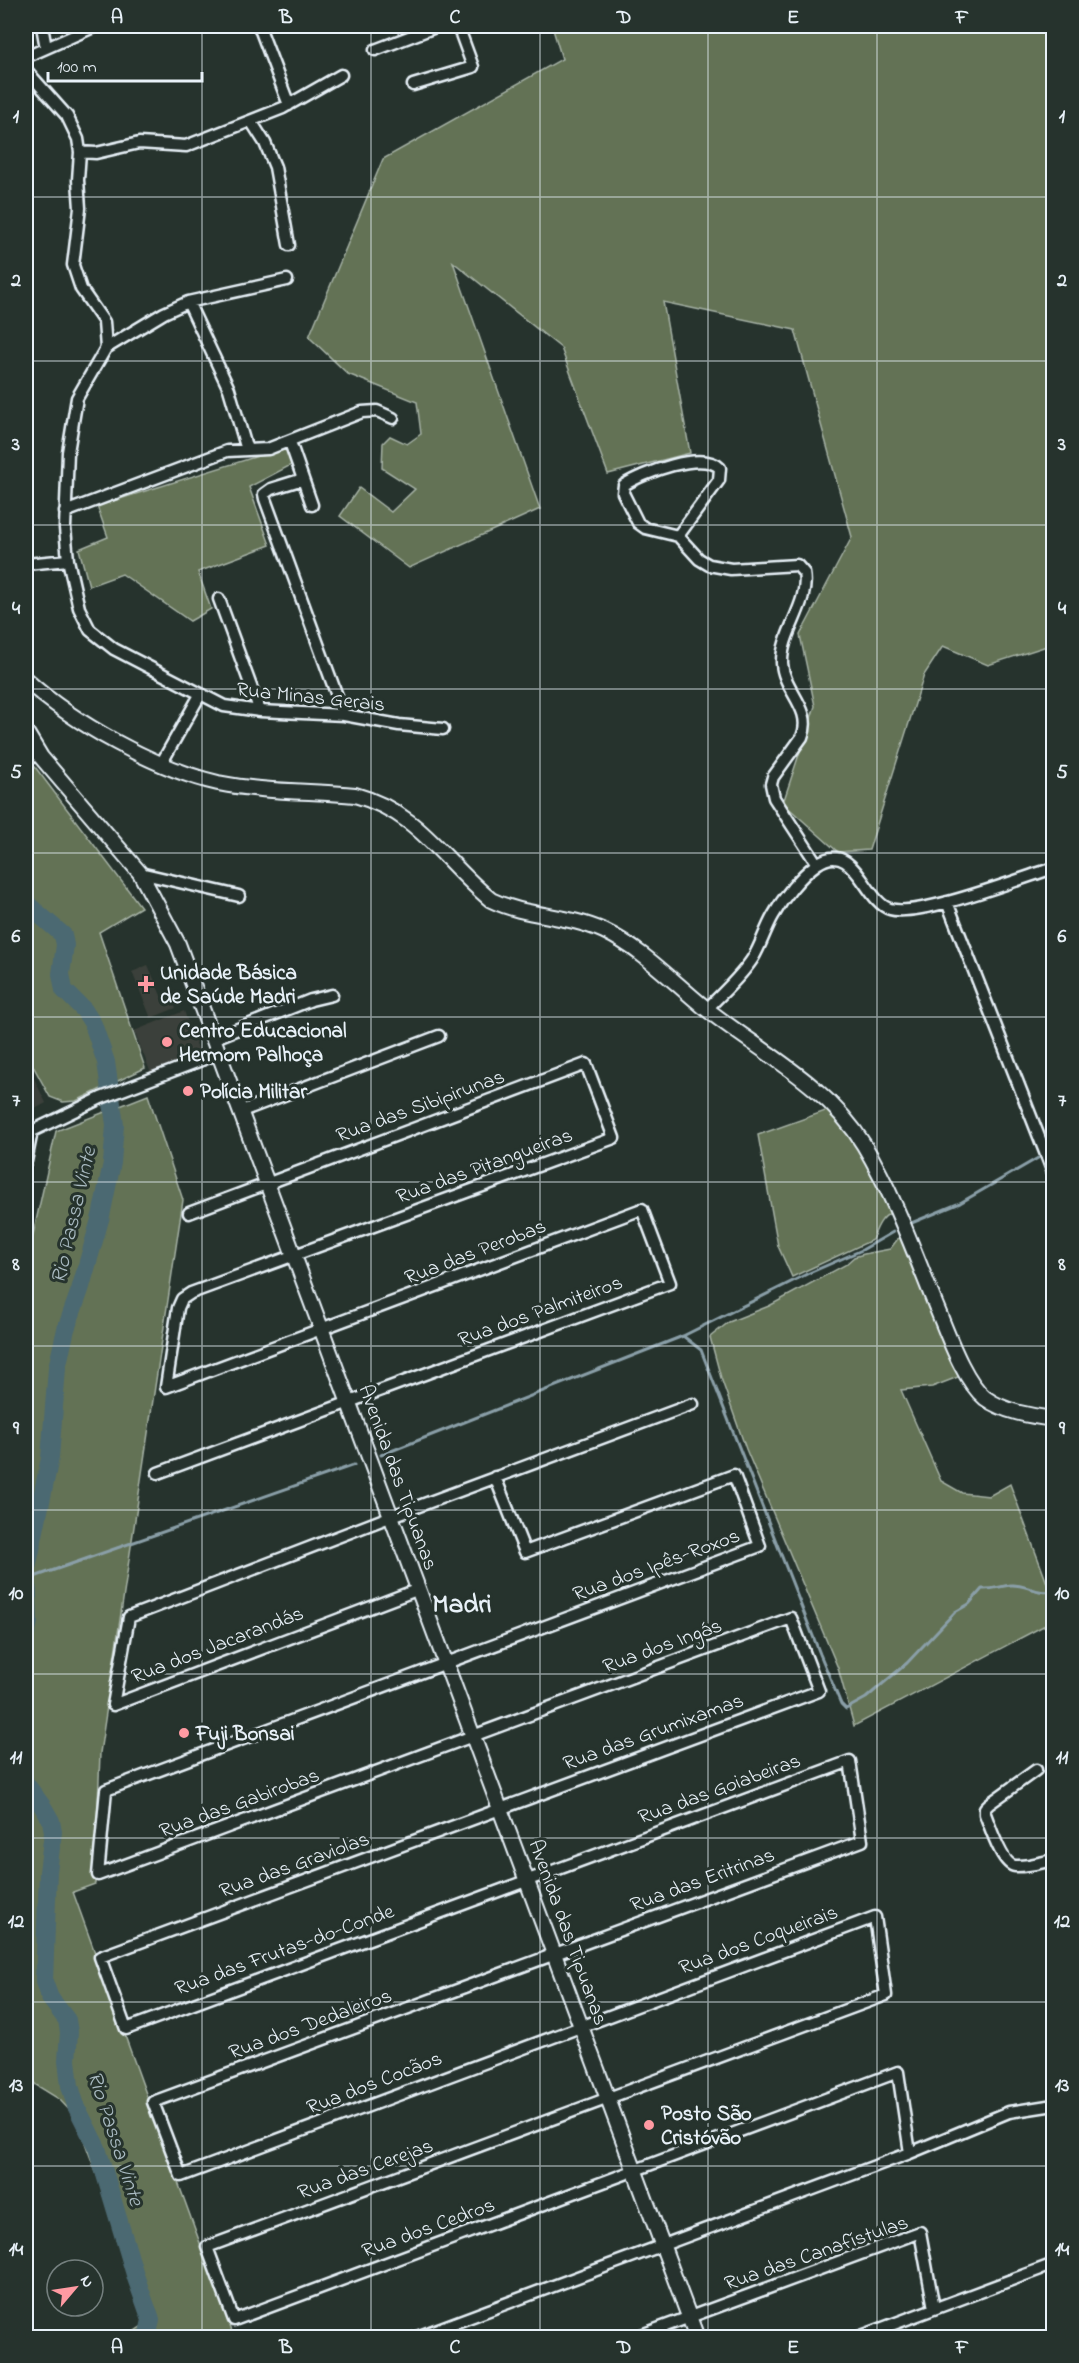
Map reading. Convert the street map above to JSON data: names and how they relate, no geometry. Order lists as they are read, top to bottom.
{
  "streets": {
    "main road": ["Avenida das Tipuanas"],
    "street": [
      "Rua Minas Gerais",
      "Rua das Sibipirunas",
      "Rua das Pitangueiras",
      "Rua das Perobas",
      "Rua dos Palmiteiros",
      "Rua dos Ipês-Roxos",
      "Rua dos Jacarandás",
      "Rua dos Ingás",
      "Rua das Grumixamas",
      "Rua das Goiabeiras",
      "Rua das Gabirobas",
      "Rua das Graviolas",
      "Rua das Eritrinas",
      "Rua dos Coqueirais",
      "Rua das Frutas-do-Conde",
      "Rua dos Dedaleiros",
      "Rua dos Cocãos",
      "Rua das Cerejas",
      "Rua dos Cedros",
      "Rua das Canafístulas"
    ]
  },
  "crossings": [
    ["Rua das Sibipirunas", "Rua das Pitangueiras"],
    ["Rua das Sibipirunas", "Avenida das Tipuanas"],
    ["Rua das Pitangueiras", "Rua das Perobas"],
    ["Rua das Pitangueiras", "Avenida das Tipuanas"],
    ["Rua das Perobas", "Rua dos Palmiteiros"],
    ["Rua das Perobas", "Avenida das Tipuanas"],
    ["Rua dos Palmiteiros", "Avenida das Tipuanas"],
    ["Avenida das Tipuanas", "Rua dos Ipês-Roxos"],
    ["Avenida das Tipuanas", "Rua dos Jacarandás"],
    ["Avenida das Tipuanas", "Rua dos Ingás"],
    ["Avenida das Tipuanas", "Rua das Grumixamas"],
    ["Avenida das Tipuanas", "Rua das Goiabeiras"],
    ["Avenida das Tipuanas", "Rua das Gabirobas"],
    ["Avenida das Tipuanas", "Rua das Graviolas"],
    ["Avenida das Tipuanas", "Rua das Eritrinas"],
    ["Avenida das Tipuanas", "Rua dos Coqueirais"],
    ["Avenida das Tipuanas", "Rua das Frutas-do-Conde"],
    ["Avenida das Tipuanas", "Rua dos Dedaleiros"],
    ["Avenida das Tipuanas", "Rua dos Cocãos"],
    ["Avenida das Tipuanas", "Rua das Cerejas"],
    ["Avenida das Tipuanas", "Rua dos Cedros"],
    ["Avenida das Tipuanas", "Rua das Canafístulas"],
    ["Rua dos Ipês-Roxos", "Rua das Gabirobas"],
    ["Rua dos Ingás", "Rua das Grumixamas"],
    ["Rua dos Ingás", "Rua das Gabirobas"],
    ["Rua das Grumixamas", "Rua das Graviolas"],
    ["Rua das Goiabeiras", "Rua das Eritrinas"],
    ["Rua das Goiabeiras", "Rua das Frutas-do-Conde"],
    ["Rua das Graviolas", "Rua das Frutas-do-Conde"],
    ["Rua das Eritrinas", "Rua dos Dedaleiros"],
    ["Rua dos Coqueirais", "Rua dos Cocãos"],
    ["Rua dos Coqueirais", "Rua das Cerejas"],
    ["Rua dos Dedaleiros", "Rua dos Cocãos"],
    ["Rua das Cerejas", "Rua dos Cedros"]
  ],
  "districts": ["Madri"],
  "water": ["Rio Passa Vinte"],
  "places": {
    "health": ["Unidade Básica de Saúde Madri"],
    "other": [
      "Centro Educacional Hermom Palhoça",
      "Polícia Militar",
      "Fuji Bonsai",
      "Posto São Cristóvão"
    ]
  },
  "scale_bar": "100 m",
  "north": "top right",
  "grid": {
    "columns": [
      "A",
      "B",
      "C",
      "D",
      "E",
      "F"
    ],
    "rows": [
      "1",
      "2",
      "3",
      "4",
      "5",
      "6",
      "7",
      "8",
      "9",
      "10",
      "11",
      "12",
      "13",
      "14"
    ]
  }
}
